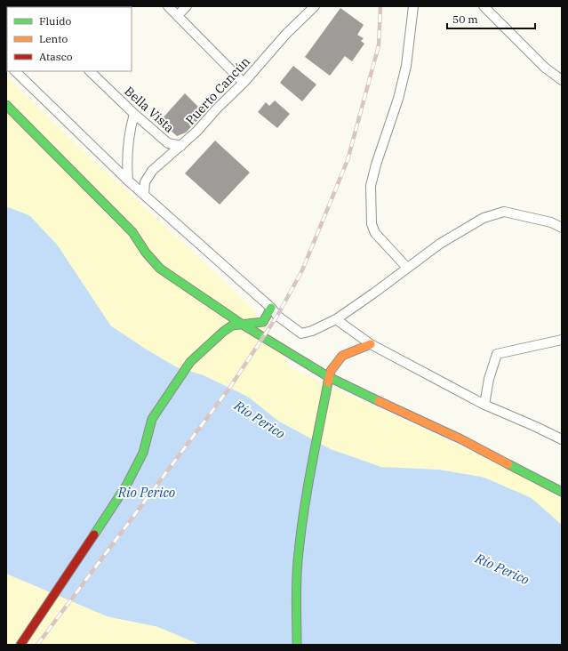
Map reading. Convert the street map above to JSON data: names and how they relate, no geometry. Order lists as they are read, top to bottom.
{
  "streets": {
    "street": ["Puerto Cancún", "Bella Vista"]
  },
  "crossings": [
    ["Puerto Cancún", "Bella Vista"]
  ],
  "water": ["Río Perico", "Rio Perico"],
  "legend": ["Fluido", "Lento", "Atasco"],
  "scale_bar": "50 m"
}
